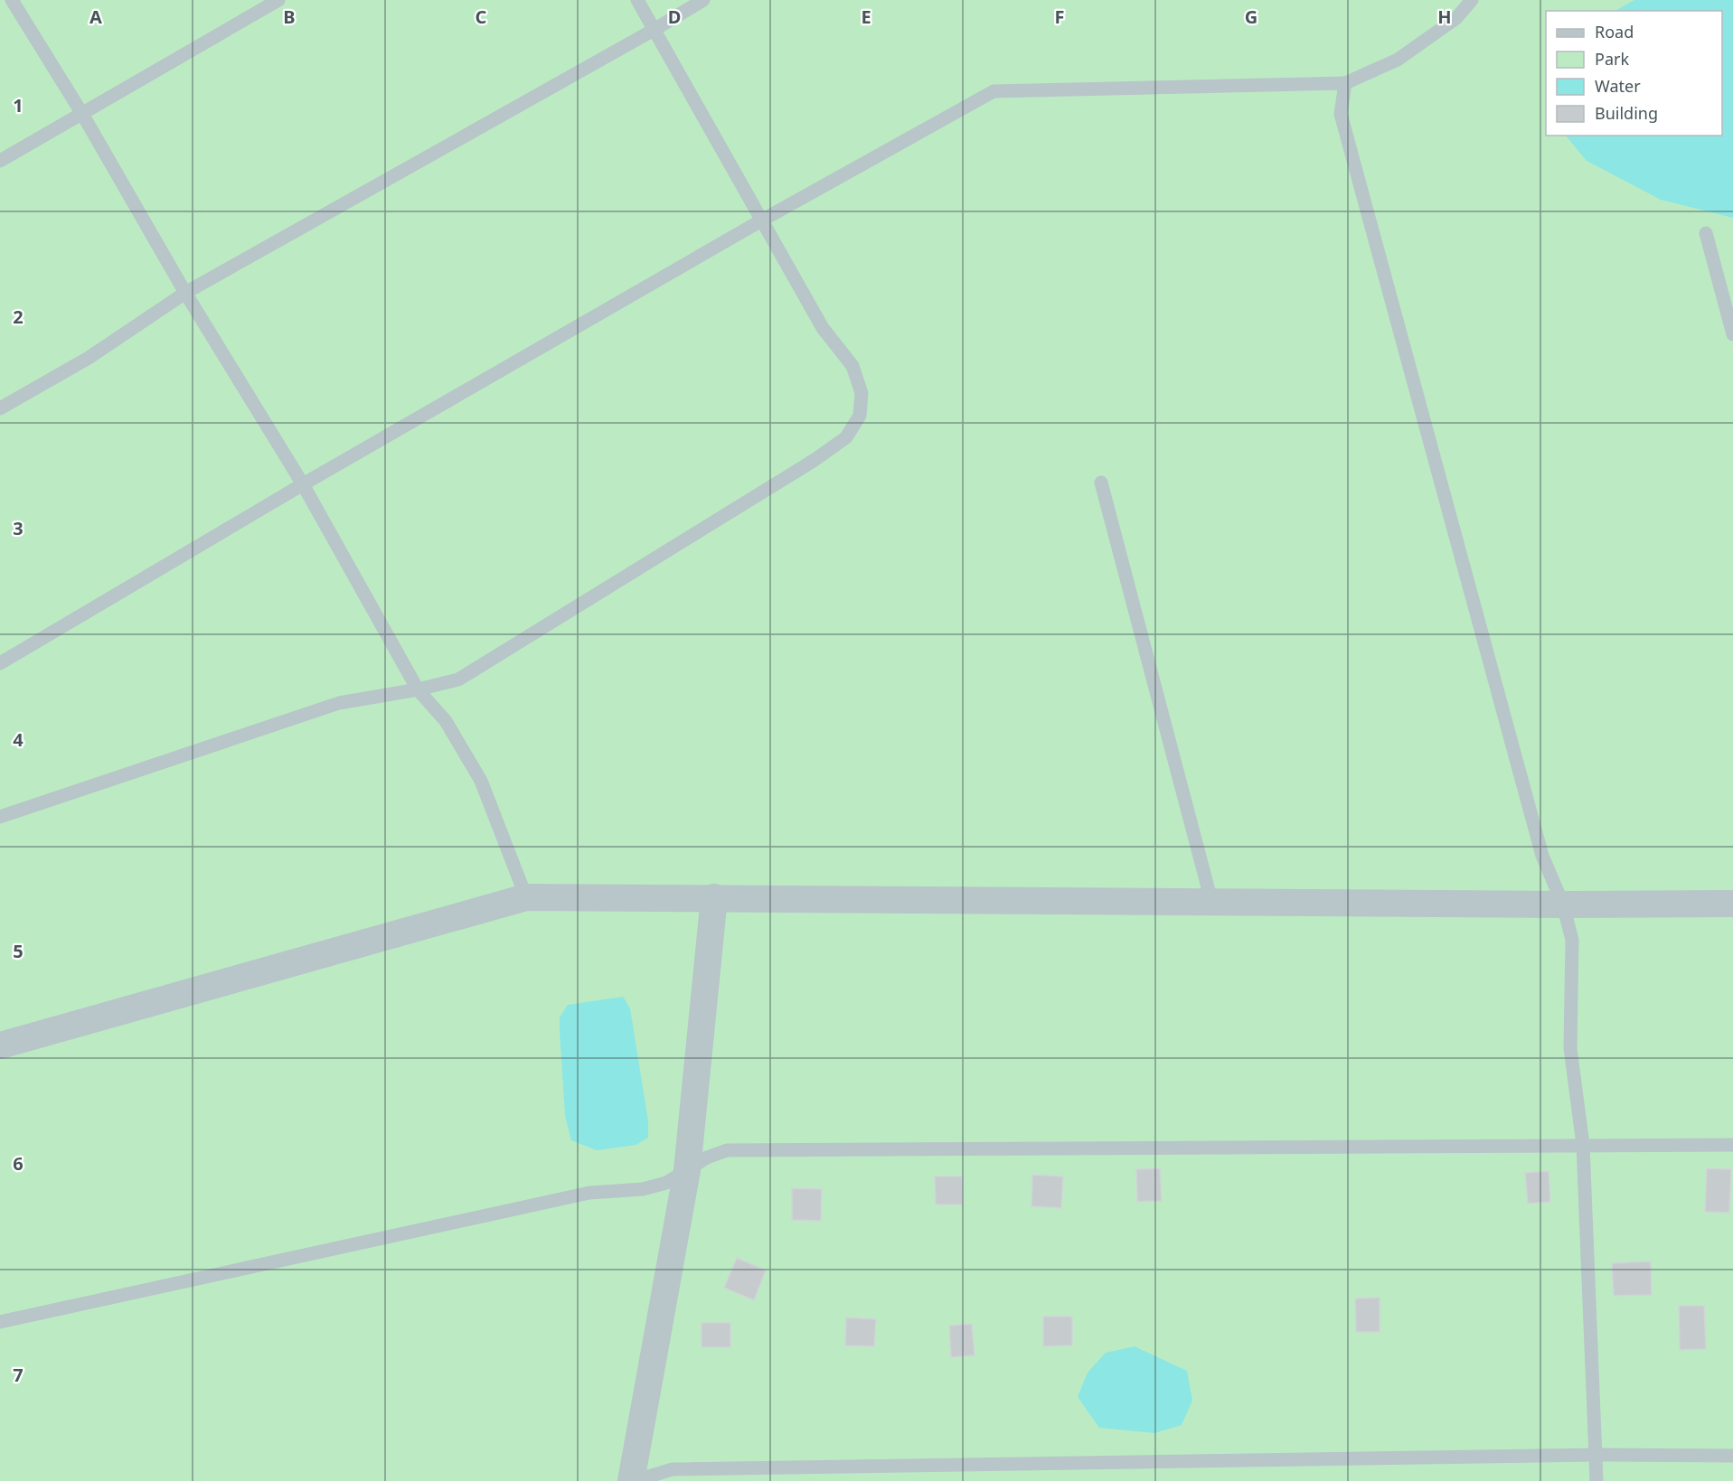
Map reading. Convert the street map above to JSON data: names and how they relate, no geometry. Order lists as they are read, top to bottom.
{
  "legend": [
    "Road",
    "Park",
    "Water",
    "Building"
  ],
  "grid": {
    "columns": [
      "A",
      "B",
      "C",
      "D",
      "E",
      "F",
      "G",
      "H"
    ],
    "rows": [
      "1",
      "2",
      "3",
      "4",
      "5",
      "6",
      "7"
    ]
  }
}
